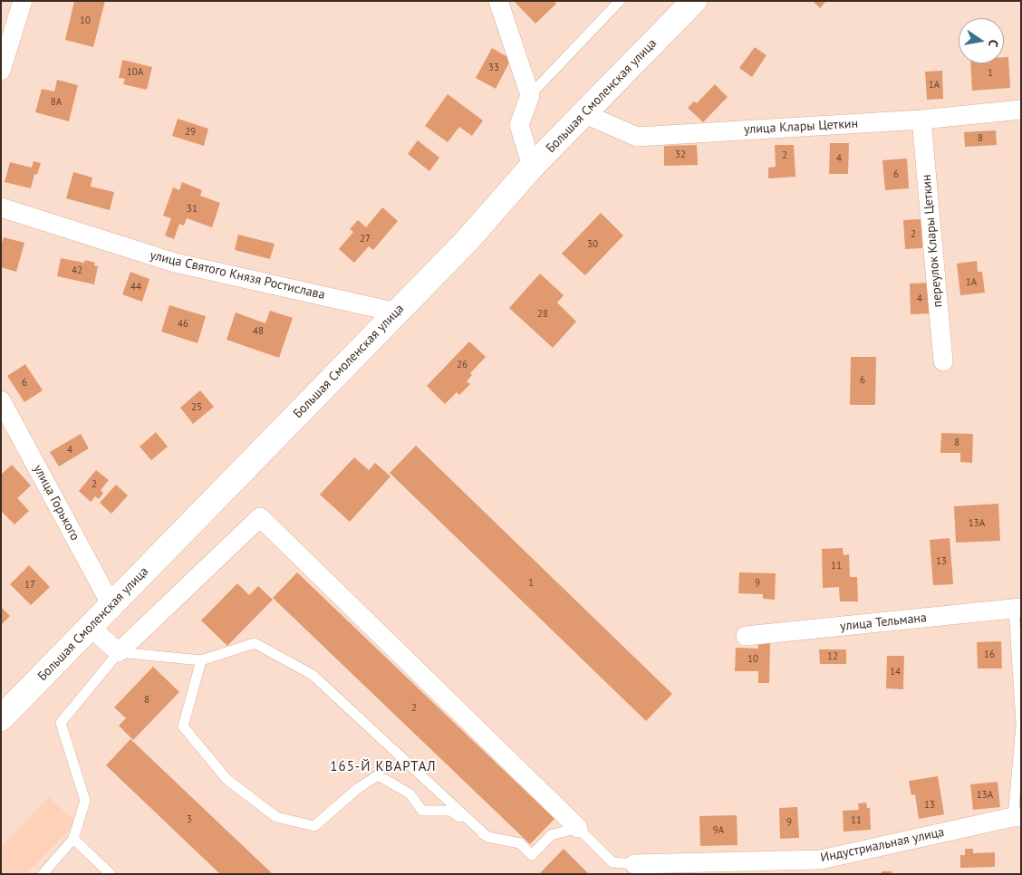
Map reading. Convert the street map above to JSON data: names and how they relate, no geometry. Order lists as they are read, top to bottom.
{
  "streets": {
    "main road": ["Большая Смоленская улица"],
    "street": [
      "улица Клары Цеткин",
      "переулок Клары Цеткин",
      "улица Святого Князя Ростислава",
      "улица Горького",
      "улица Тельмана",
      "Индустриальная улица"
    ]
  },
  "crossings": [
    ["Большая Смоленская улица", "улица Клары Цеткин"],
    ["Большая Смоленская улица", "улица Святого Князя Ростислава"],
    ["Большая Смоленская улица", "улица Горького"],
    ["улица Клары Цеткин", "переулок Клары Цеткин"]
  ],
  "districts": ["165-Й КВАРТАЛ"],
  "house_numbers": [
    "10",
    "33",
    "10А",
    "1",
    "1А",
    "8А",
    "29",
    "8",
    "32",
    "2",
    "4",
    "6",
    "31",
    "2",
    "27",
    "30",
    "42",
    "1А",
    "44",
    "4",
    "28",
    "46",
    "48",
    "26",
    "6",
    "6",
    "25",
    "8",
    "4",
    "2",
    "13А",
    "13",
    "11",
    "1",
    "9",
    "17",
    "16",
    "12",
    "10",
    "14",
    "8",
    "2",
    "13А",
    "13",
    "3",
    "11",
    "9",
    "9А"
  ],
  "north": "right"
}
